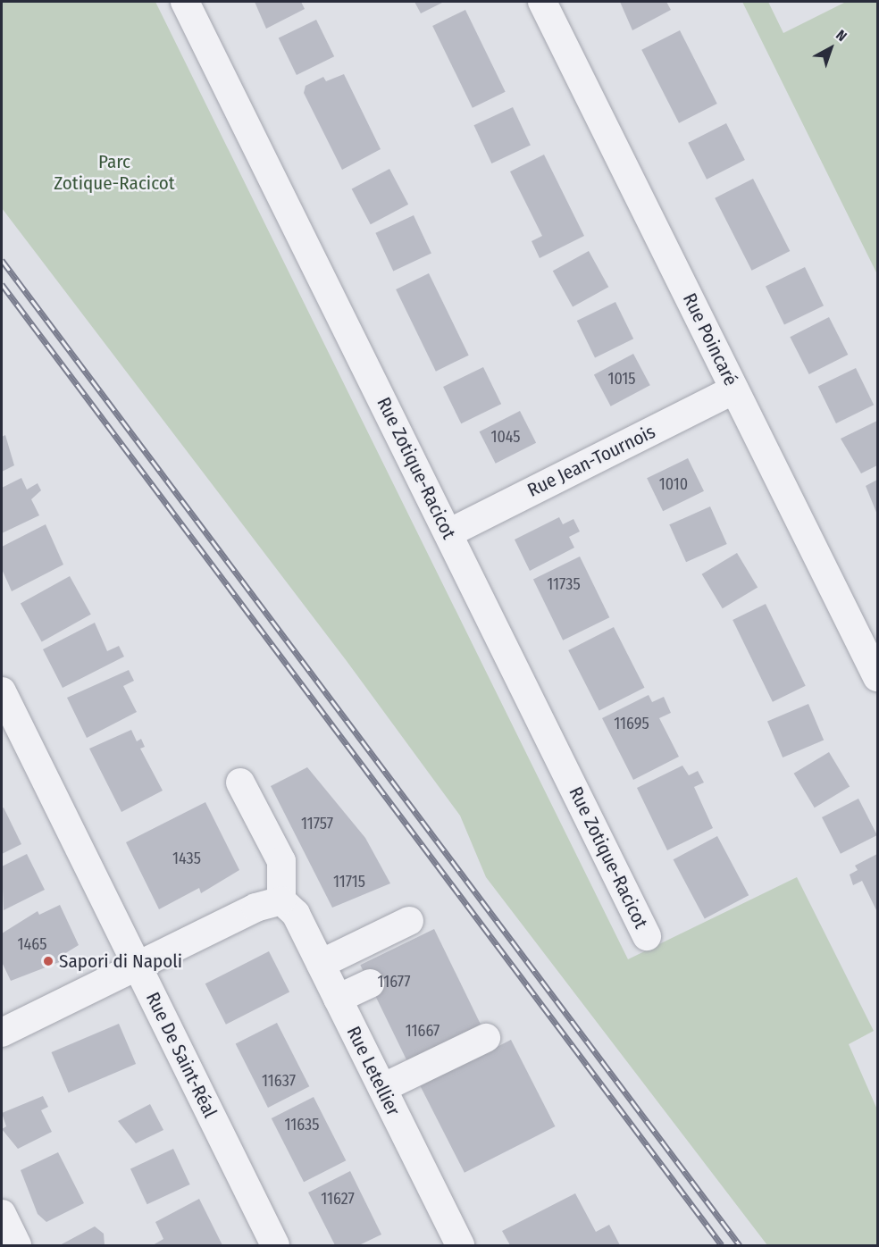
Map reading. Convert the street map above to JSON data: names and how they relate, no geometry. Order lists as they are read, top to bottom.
{
  "streets": {
    "street": [
      "Rue Poincaré",
      "Rue Jean-Tournois",
      "Rue Zotique-Racicot",
      "Rue De Saint-Réal",
      "Rue Letellier"
    ]
  },
  "crossings": [
    ["Rue Poincaré", "Rue Jean-Tournois"],
    ["Rue Jean-Tournois", "Rue Zotique-Racicot"]
  ],
  "parks": ["Parc Zotique-Racicot"],
  "places": ["Sapori di Napoli"],
  "house_numbers": [
    "1015",
    "1045",
    "1010",
    "11735",
    "11695",
    "11757",
    "1435",
    "11715",
    "1465",
    "11677",
    "11667",
    "11637",
    "11635",
    "11627"
  ],
  "north": "top right"
}
